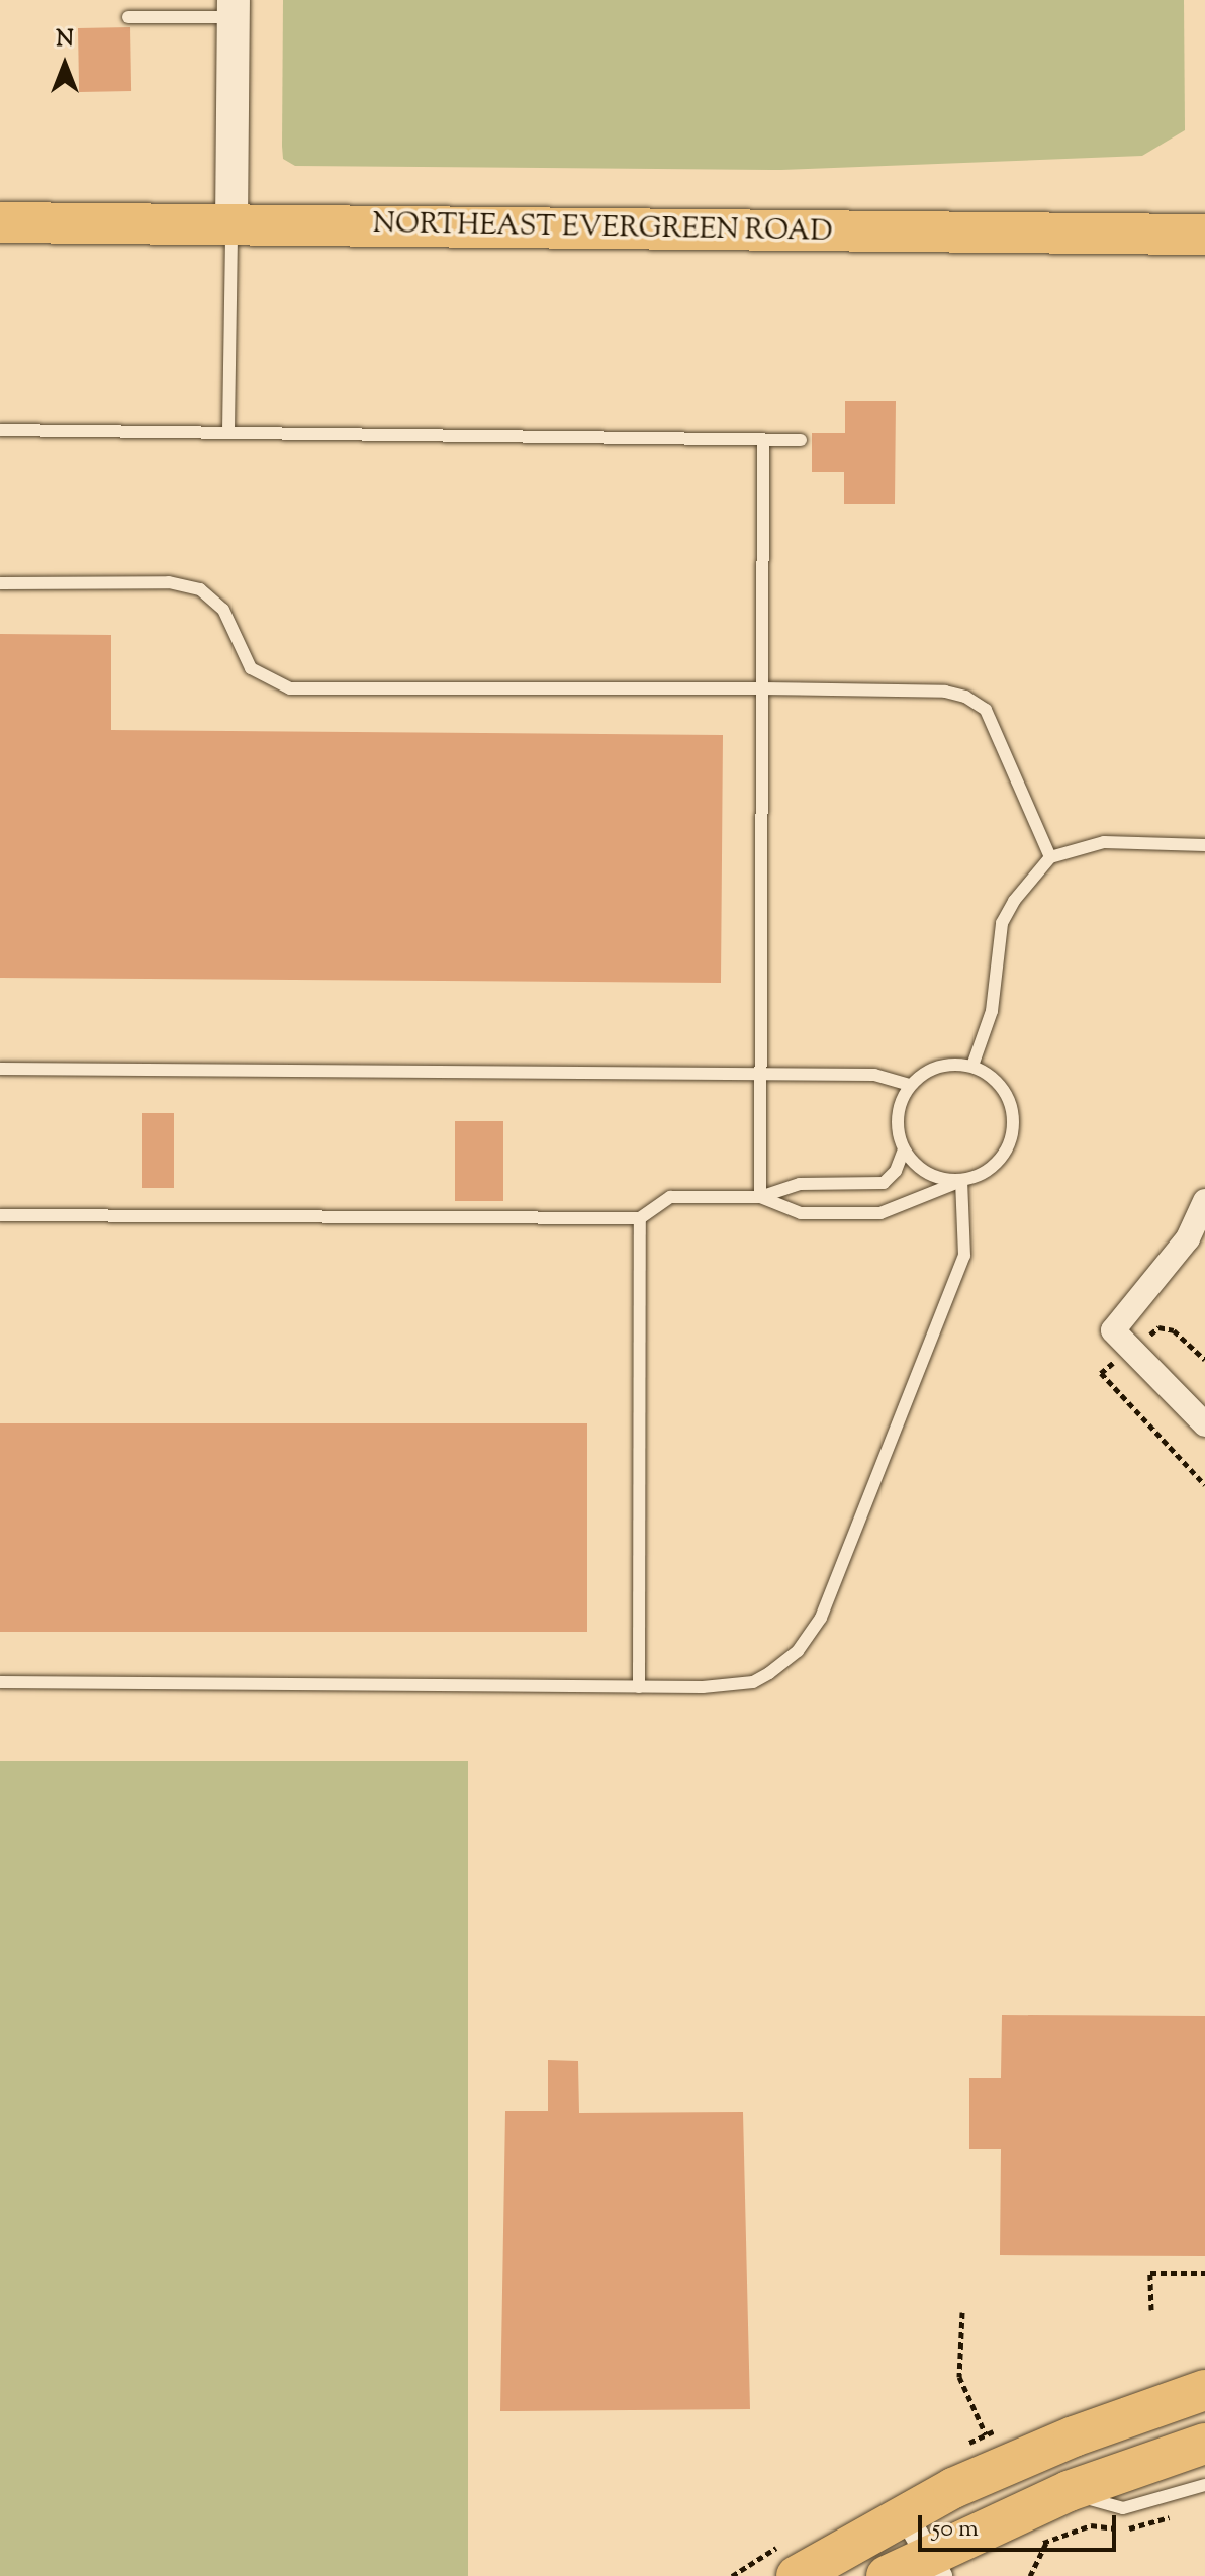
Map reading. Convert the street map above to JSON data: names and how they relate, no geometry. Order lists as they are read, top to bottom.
{
  "streets": {
    "main road": ["NORTHEAST EVERGREEN ROAD"]
  },
  "scale_bar": "50 m",
  "north": "top"
}
